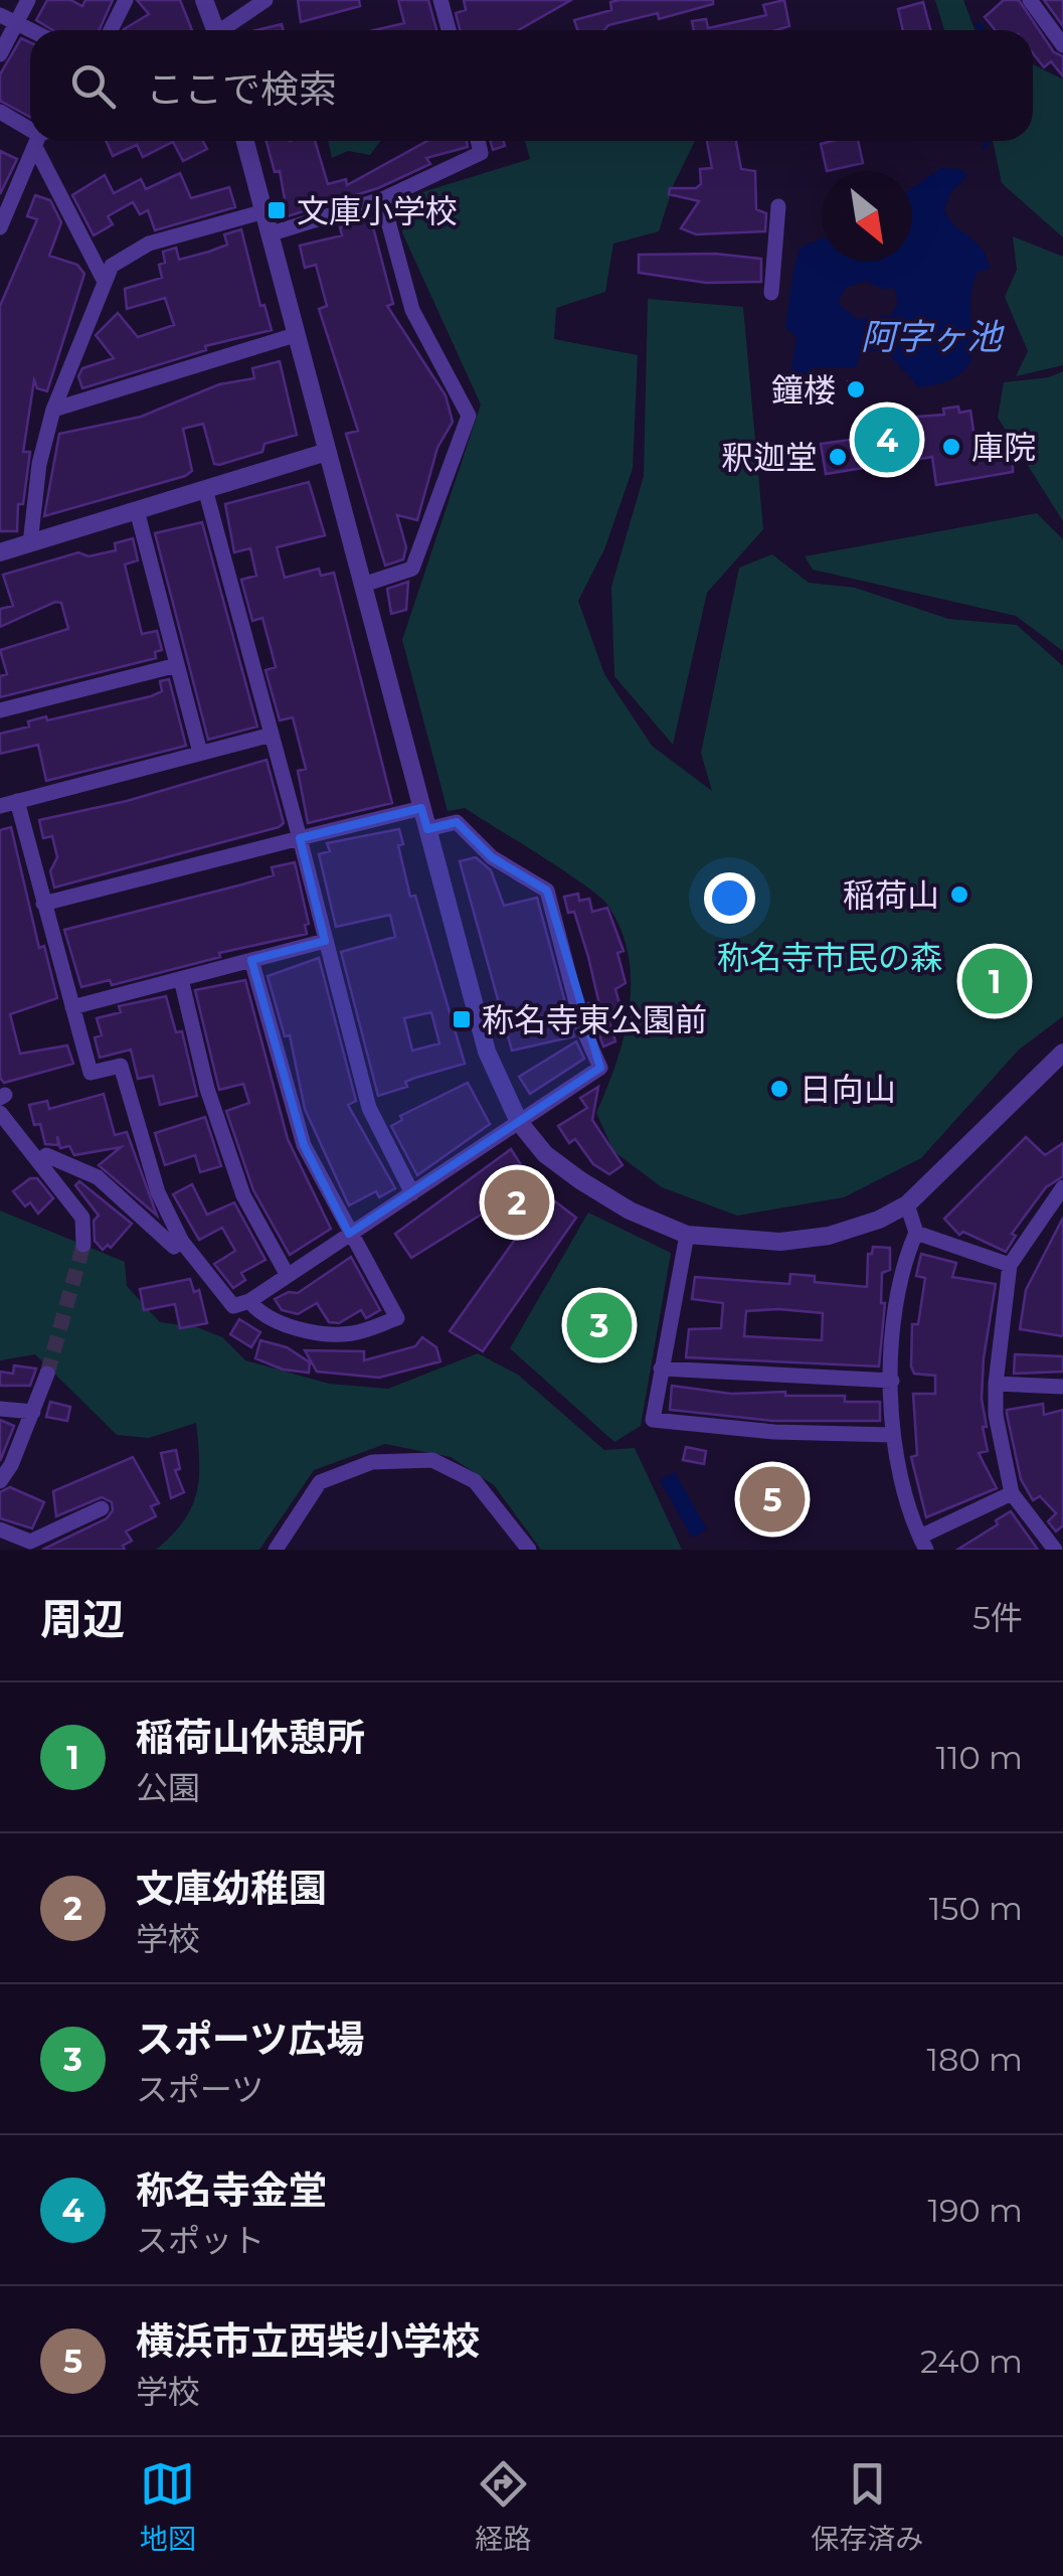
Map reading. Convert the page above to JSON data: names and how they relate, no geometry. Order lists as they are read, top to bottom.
{
  "water": ["阿字ヶ池"],
  "parks": ["称名寺市民の森"],
  "places": {
    "transit": ["文庫小学校", "称名寺東公園前"],
    "other": [
      "鐘楼",
      "庫院",
      "釈迦堂",
      "稲荷山",
      "日向山"
    ]
  },
  "north": "bottom right",
  "page": {
    "search": "ここで検索",
    "pins": [
      "4",
      "1",
      "2",
      "3",
      "5"
    ],
    "heading": ["周辺", "5件"],
    "list": [
      {
        "mark": "1",
        "name": "稲荷山休憩所",
        "note": "公園",
        "value": "110 m"
      },
      {
        "mark": "2",
        "name": "文庫幼稚園",
        "note": "学校",
        "value": "150 m"
      },
      {
        "mark": "3",
        "name": "スポーツ広場",
        "note": "スポーツ",
        "value": "180 m"
      },
      {
        "mark": "4",
        "name": "称名寺金堂",
        "note": "スポット",
        "value": "190 m"
      },
      {
        "mark": "5",
        "name": "横浜市立西柴小学校",
        "note": "学校",
        "value": "240 m"
      }
    ],
    "nav": ["地図", "経路", "保存済み"]
  }
}
